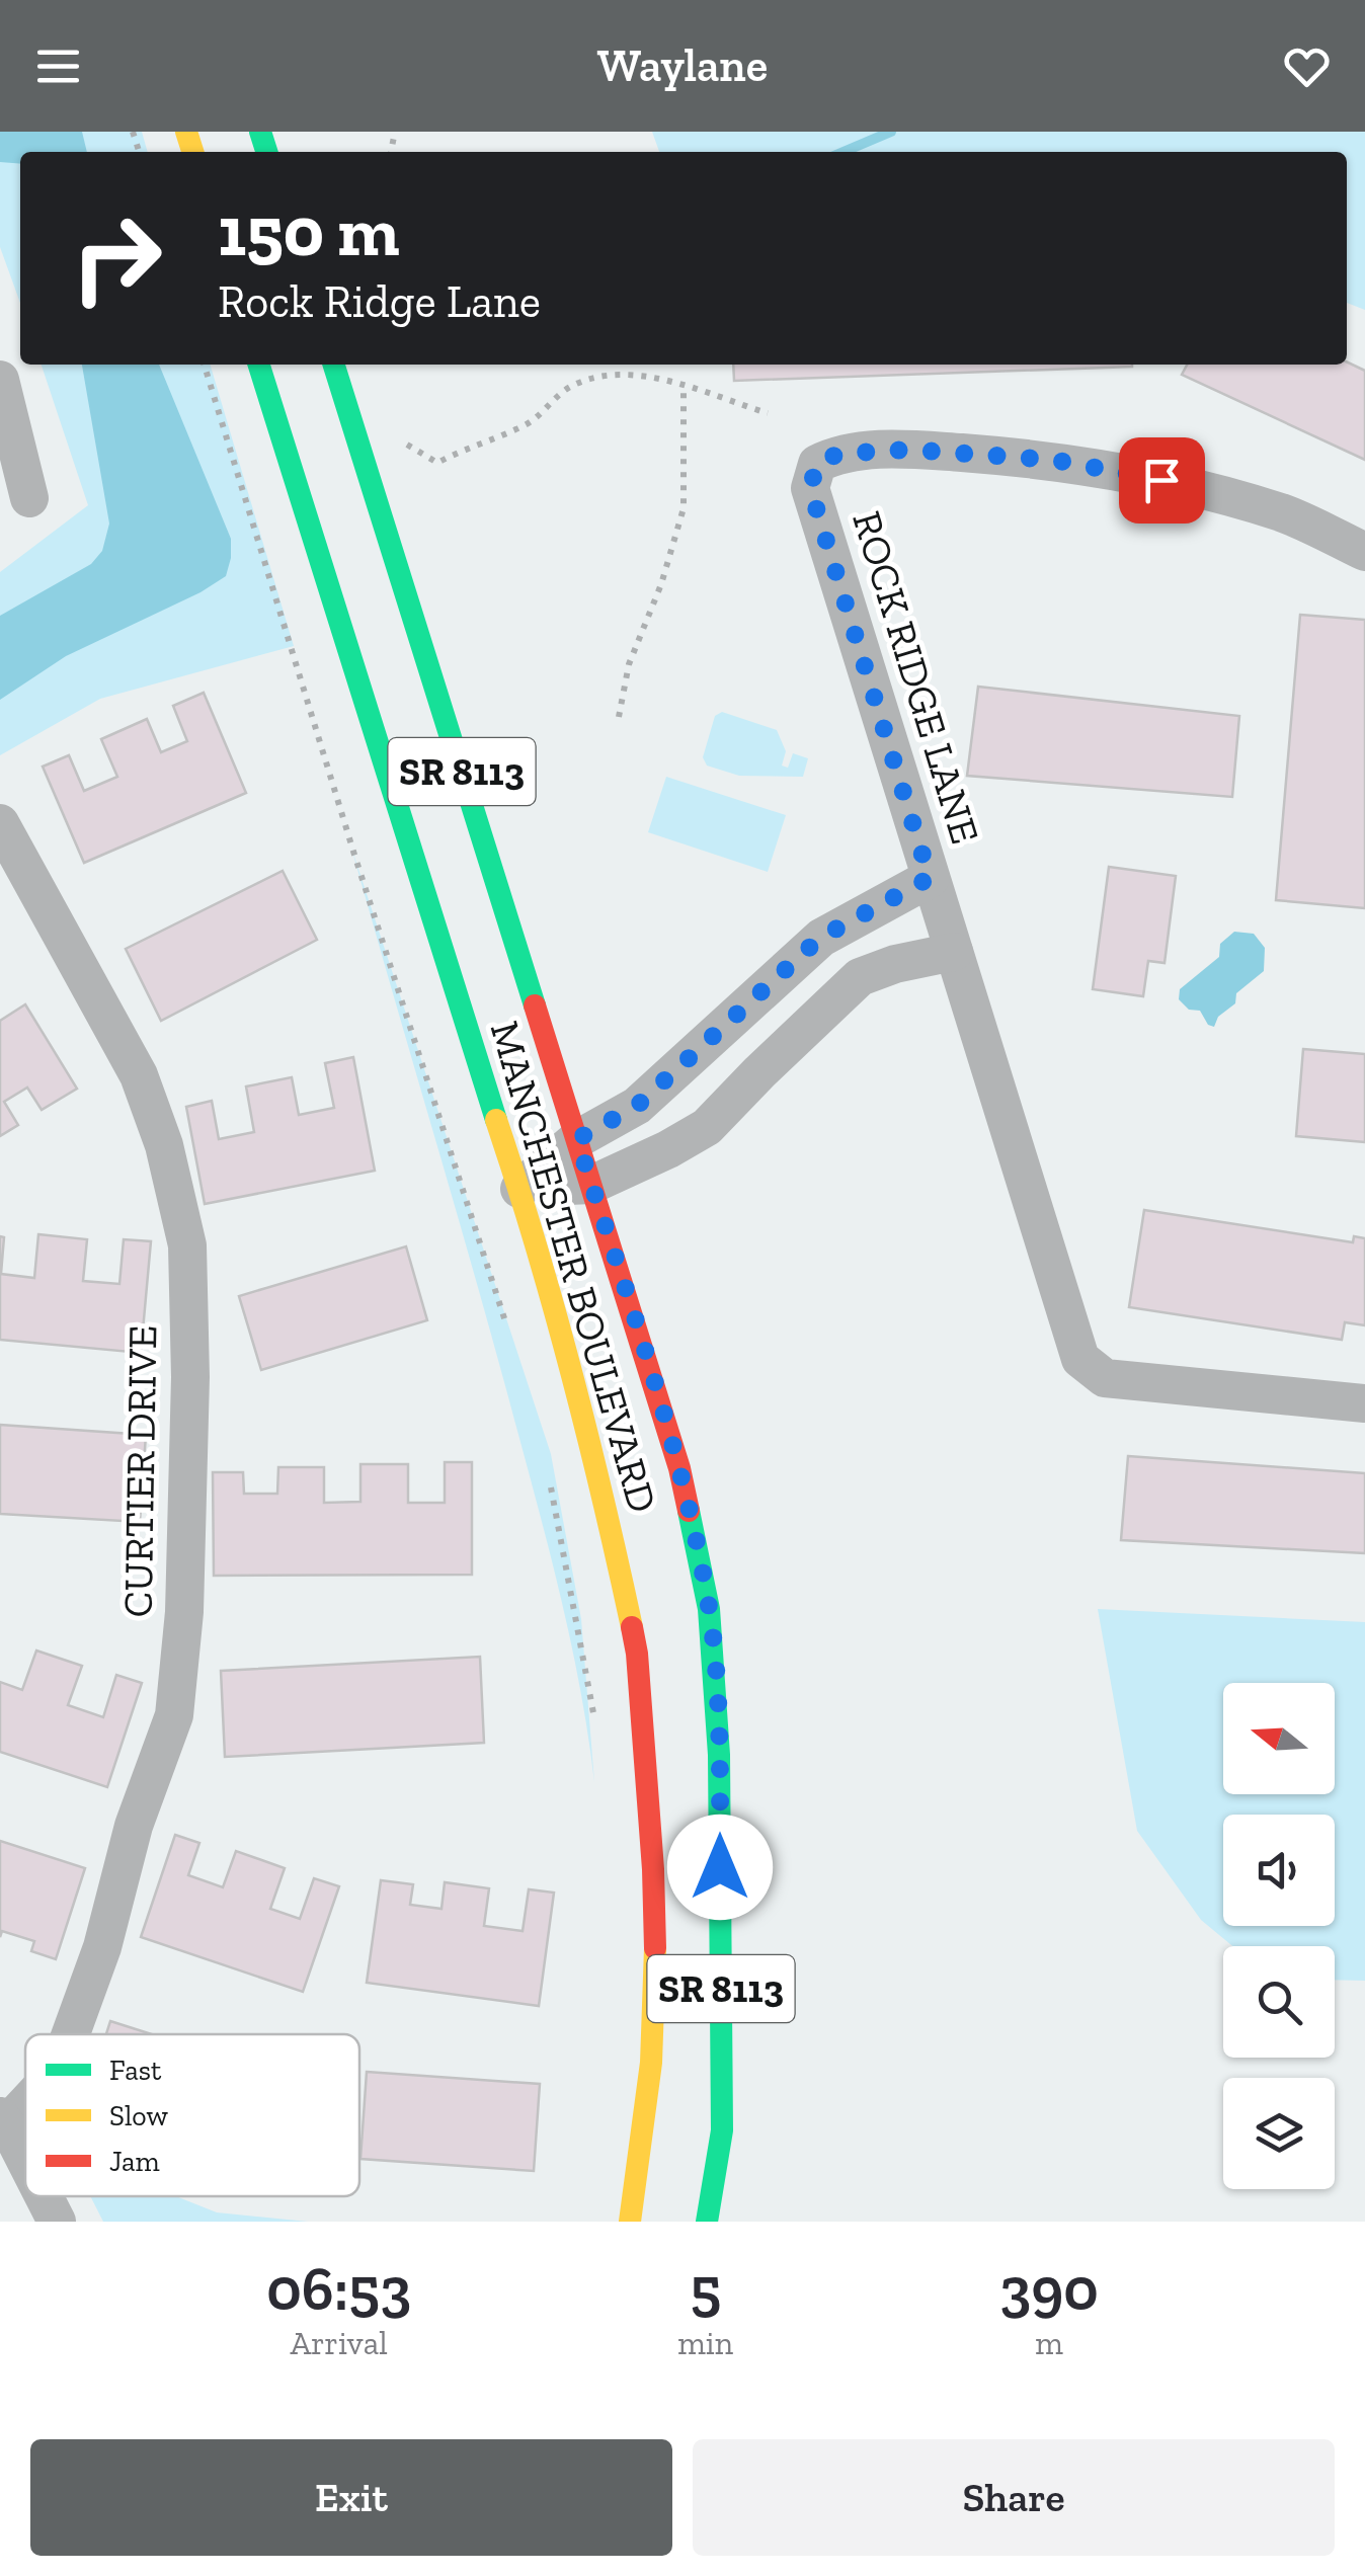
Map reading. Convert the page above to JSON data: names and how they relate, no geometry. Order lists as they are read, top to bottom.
{
  "streets": {
    "main road": ["SR 8113", "MANCHESTER BOULEVARD"],
    "street": ["ROCK RIDGE LANE", "CURTIER DRIVE"]
  },
  "crossings": [
    ["ROCK RIDGE LANE", "MANCHESTER BOULEVARD"]
  ],
  "legend": ["Fast", "Slow", "Jam"],
  "north": "left",
  "page": {
    "header": "Waylane",
    "turn": ["150 m", "Rock Ridge Lane"],
    "eta": [
      "06:53",
      "Arrival",
      "5",
      "min",
      "390",
      "m"
    ],
    "buttons": ["Exit", "Share"]
  }
}
